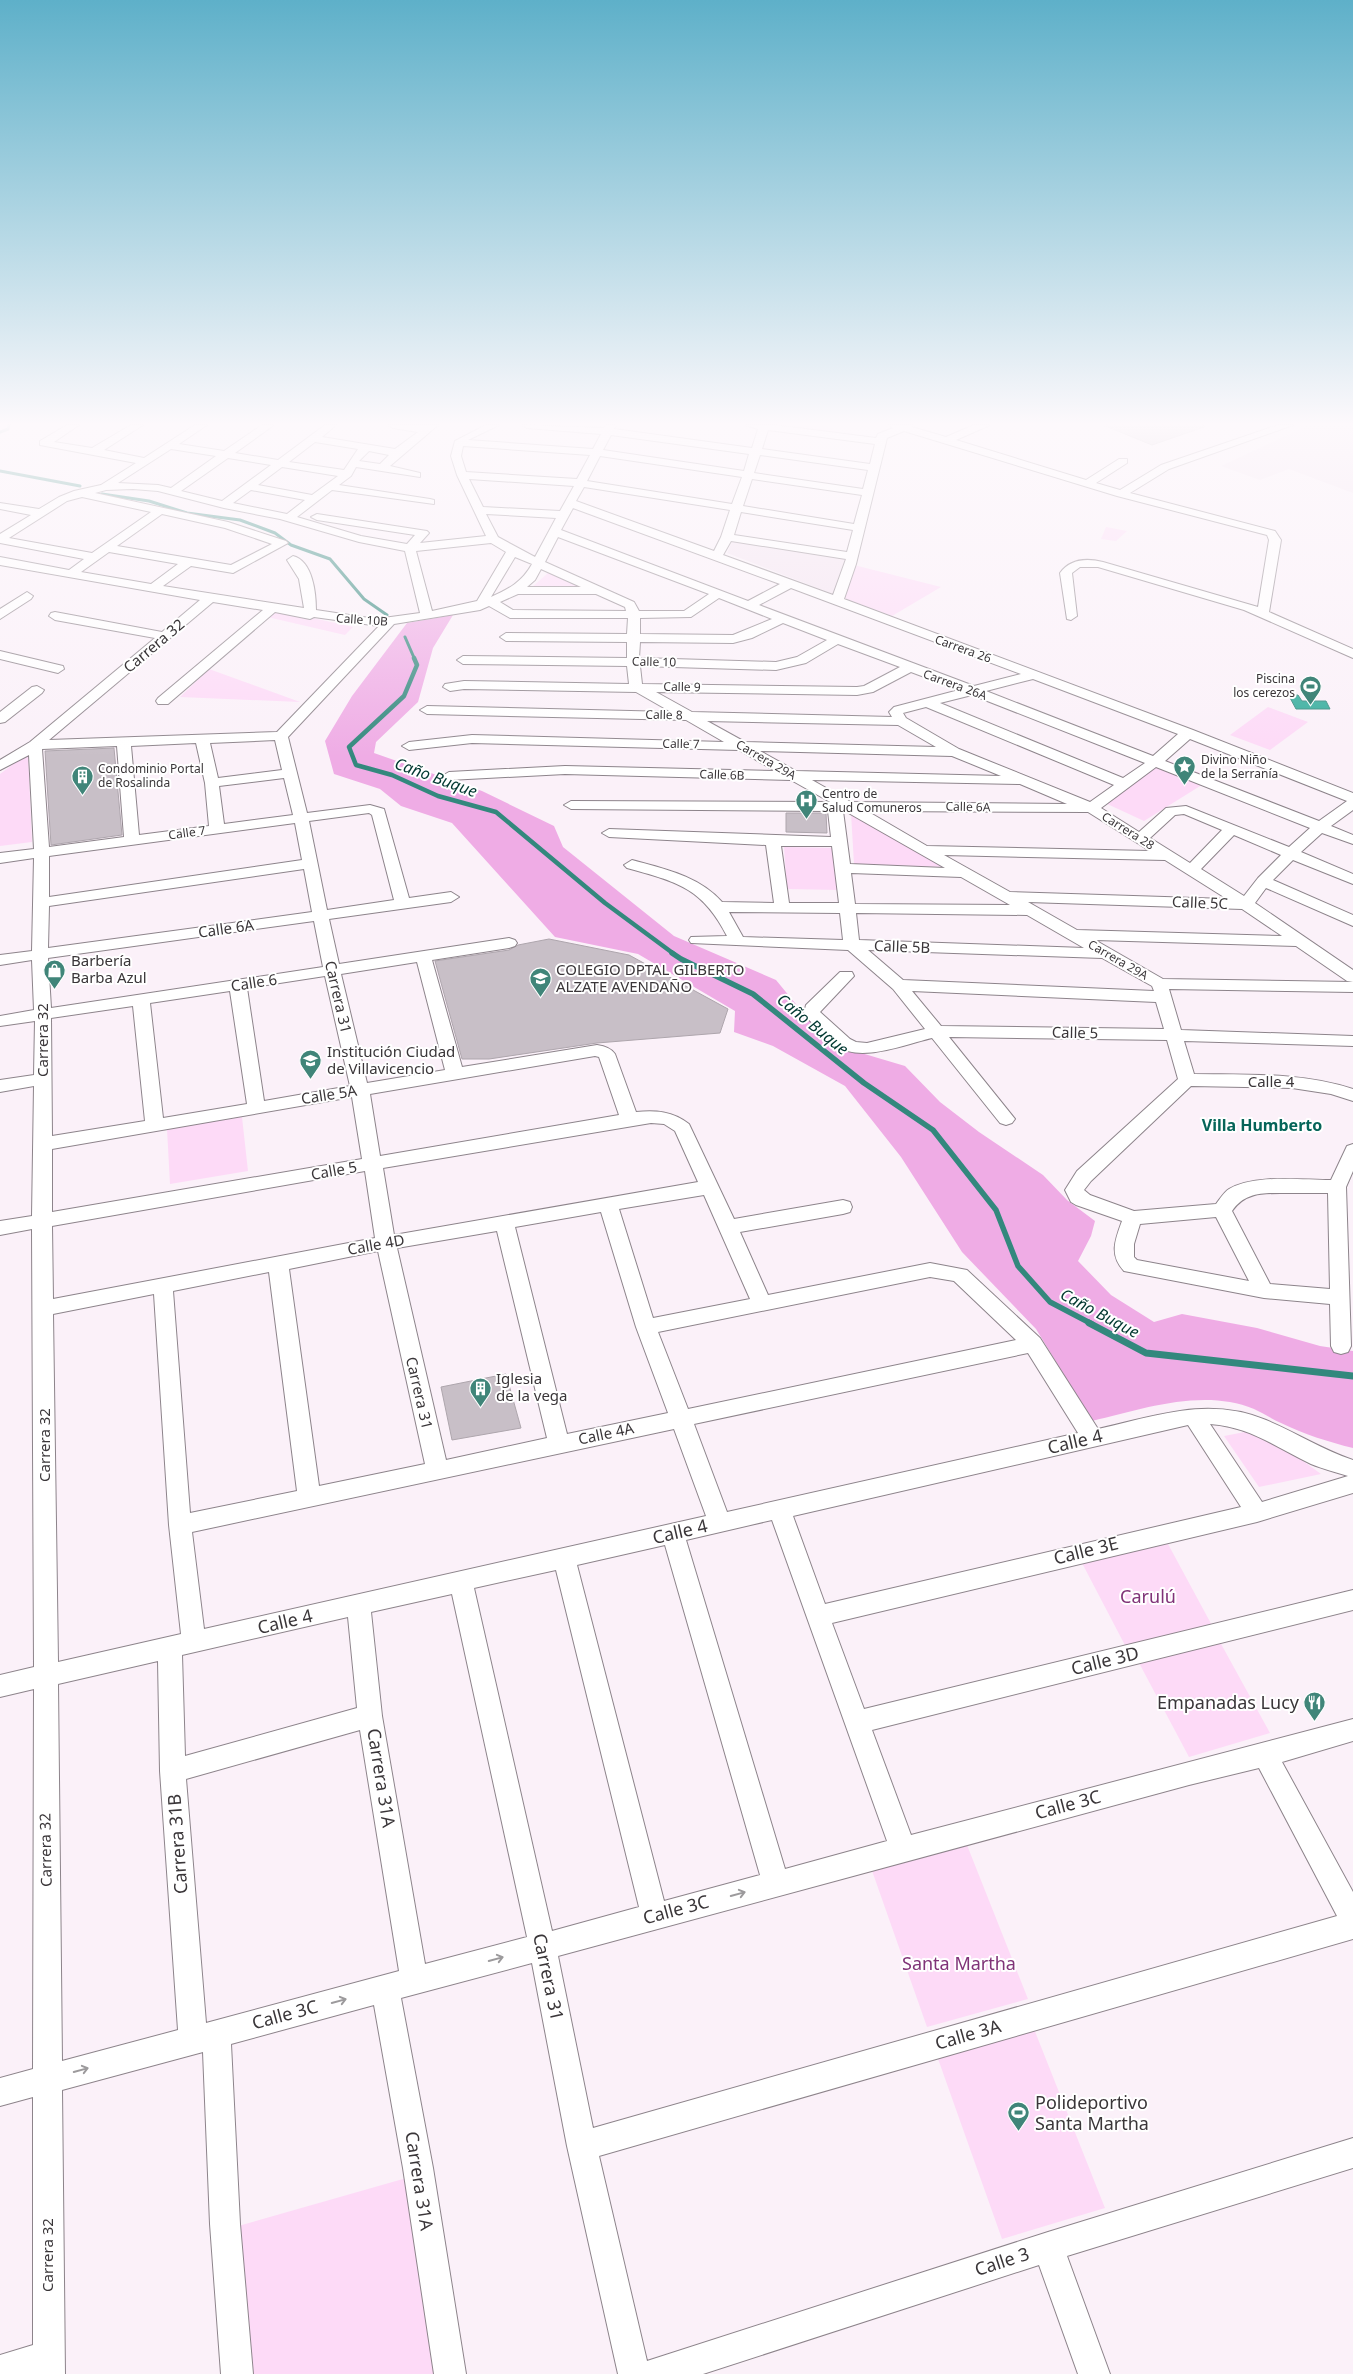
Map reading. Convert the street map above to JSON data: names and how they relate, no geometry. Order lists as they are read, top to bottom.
{
  "streets": {
    "street": [
      "Calle 10B",
      "Carrera 32",
      "Carrera 26",
      "Calle 10",
      "Carrera 26A",
      "Calle 9",
      "Calle 8",
      "Calle 7",
      "Carrera 29A",
      "Calle 6B",
      "Calle 6A",
      "Carrera 28",
      "Calle 5C",
      "Calle 5B",
      "Calle 6",
      "Carrera 31",
      "Calle 5",
      "Calle 4",
      "Calle 5A",
      "Calle 4D",
      "Calle 4A",
      "Calle 3E",
      "Calle 3D",
      "Carrera 31A",
      "Calle 3C",
      "Carrera 31B",
      "Calle 3A",
      "Calle 3"
    ]
  },
  "crossings": [
    ["Calle 10B", "Carrera 32"],
    ["Carrera 32", "Calle 7"],
    ["Carrera 32", "Calle 6A"],
    ["Carrera 32", "Calle 6"],
    ["Carrera 32", "Calle 5"],
    ["Carrera 32", "Calle 4"],
    ["Carrera 32", "Calle 5A"],
    ["Carrera 32", "Calle 4D"],
    ["Carrera 32", "Calle 3C"],
    ["Carrera 26", "Calle 8"],
    ["Calle 10", "Carrera 26A"],
    ["Calle 10", "Calle 9"],
    ["Carrera 26A", "Calle 9"],
    ["Carrera 26A", "Calle 8"],
    ["Carrera 26A", "Calle 5C"],
    ["Calle 9", "Carrera 29A"],
    ["Calle 8", "Carrera 29A"],
    ["Calle 8", "Carrera 28"],
    ["Calle 7", "Carrera 29A"],
    ["Calle 7", "Calle 6A"],
    ["Calle 7", "Carrera 28"],
    ["Calle 7", "Carrera 31"],
    ["Carrera 29A", "Calle 6B"],
    ["Carrera 29A", "Calle 6A"],
    ["Carrera 29A", "Calle 5C"],
    ["Carrera 29A", "Calle 5B"],
    ["Calle 6B", "Carrera 28"],
    ["Calle 6A", "Carrera 28"],
    ["Calle 6A", "Carrera 31"],
    ["Carrera 28", "Calle 5C"],
    ["Calle 6", "Carrera 31"],
    ["Carrera 31", "Calle 5"],
    ["Carrera 31", "Calle 4"],
    ["Carrera 31", "Calle 5A"],
    ["Carrera 31", "Calle 4D"],
    ["Carrera 31", "Calle 4A"],
    ["Carrera 31", "Calle 3C"],
    ["Carrera 31", "Calle 3A"],
    ["Calle 5", "Calle 5A"],
    ["Calle 4", "Carrera 31A"],
    ["Calle 4", "Carrera 31B"],
    ["Calle 4D", "Carrera 31B"],
    ["Calle 4A", "Carrera 31B"],
    ["Carrera 31A", "Calle 3C"],
    ["Calle 3C", "Carrera 31B"]
  ],
  "one_way": ["Calle 3C"],
  "districts": ["Villa Humberto"],
  "water": ["Caño Buque"],
  "parks": ["Carulú", "Santa Martha"],
  "places": {
    "sports": ["Piscina los cerezos", "Polideportivo Santa Martha"],
    "place": ["Divino Niño de la Serranía"],
    "building": ["Condominio Portal de Rosalinda", "Iglesia de la vega"],
    "hospital": ["Centro de Salud Comuneros"],
    "shop": ["Barbería Barba Azul"],
    "school or university": ["COLEGIO DPTAL GILBERTO ALZATE AVENDAÑO", "Institución Ciudad de Villavicencio"],
    "restaurant": ["Empanadas Lucy"]
  }
}
